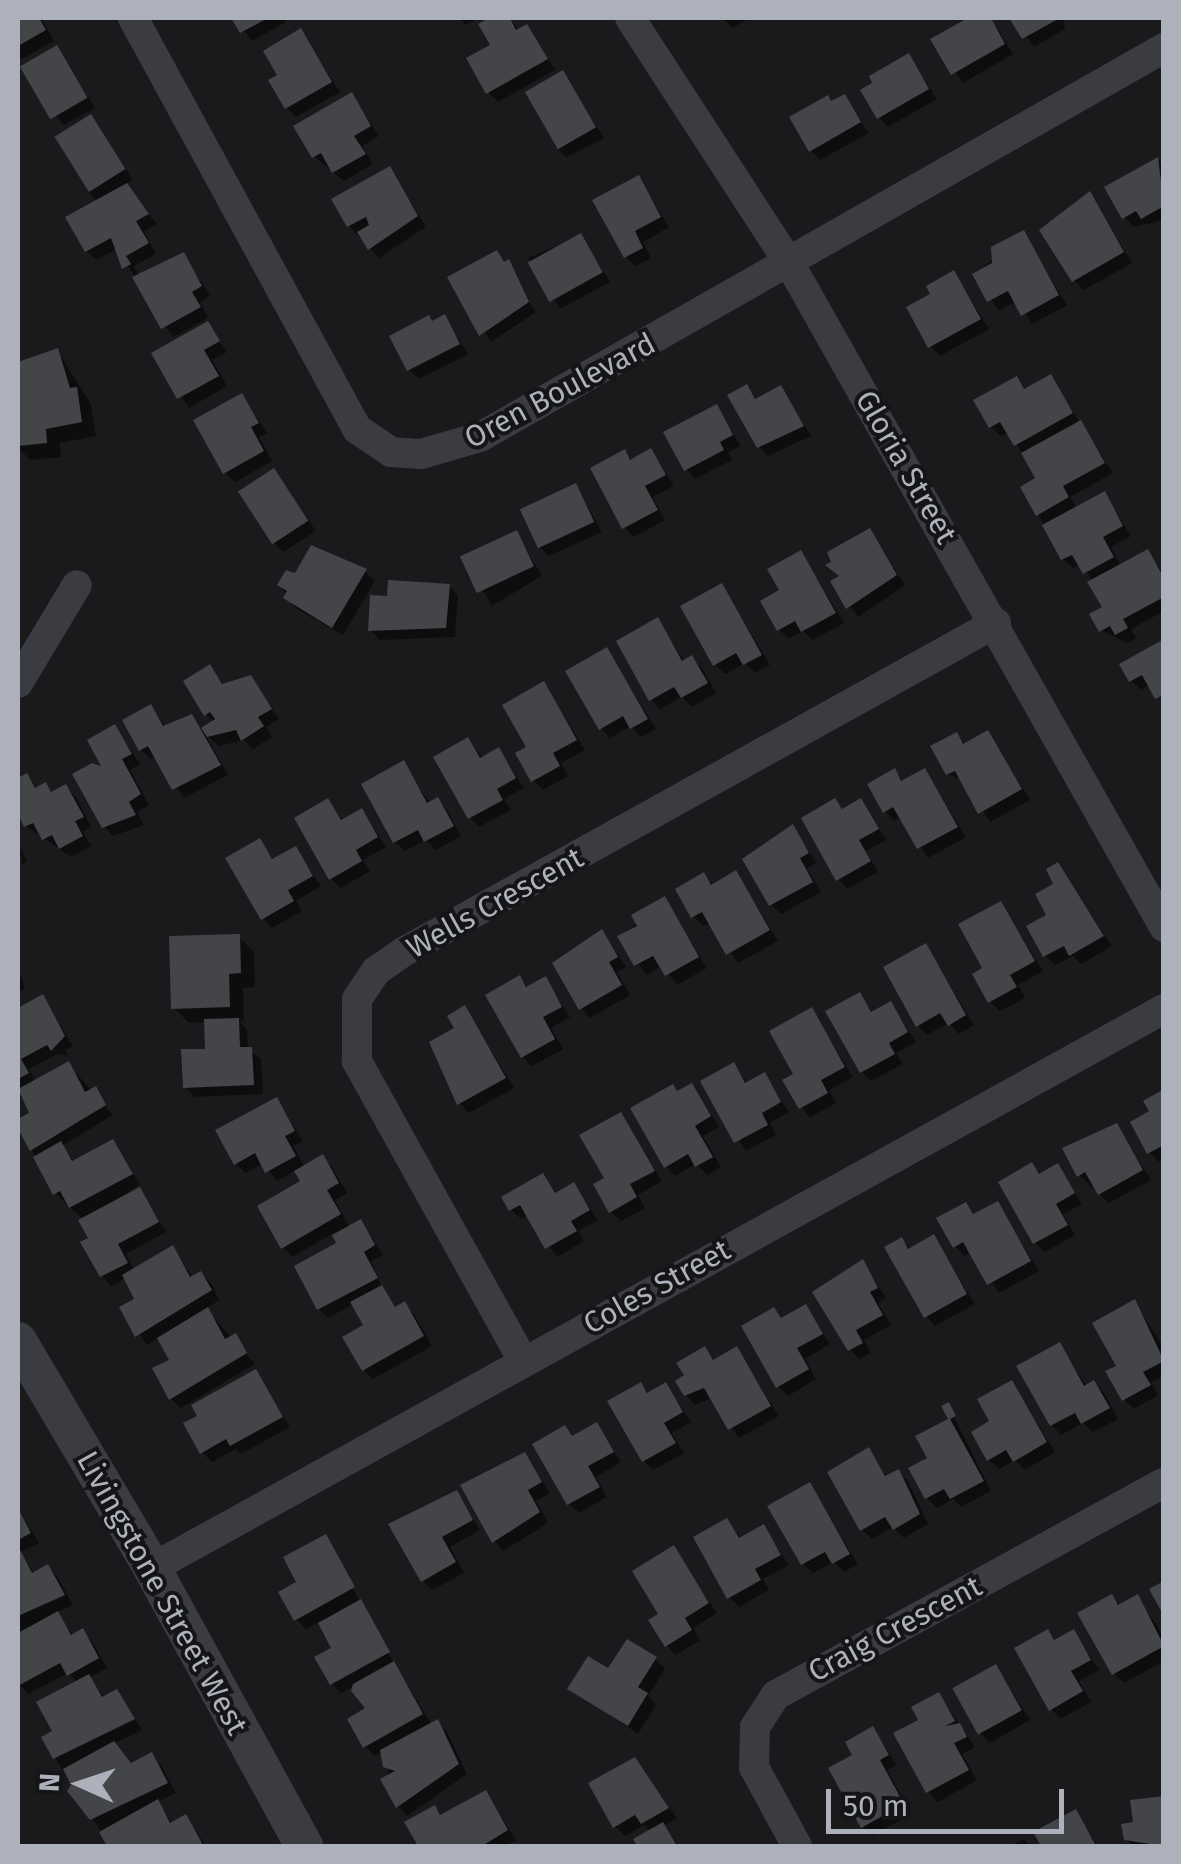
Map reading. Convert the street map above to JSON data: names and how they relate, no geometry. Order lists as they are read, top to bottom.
{
  "streets": {
    "street": [
      "Oren Boulevard",
      "Gloria Street",
      "Wells Crescent",
      "Coles Street",
      "Livingstone Street West",
      "Craig Crescent"
    ]
  },
  "crossings": [
    ["Oren Boulevard", "Gloria Street"],
    ["Gloria Street", "Wells Crescent"],
    ["Wells Crescent", "Coles Street"],
    ["Coles Street", "Livingstone Street West"]
  ],
  "scale_bar": "50 m",
  "north": "left"
}
